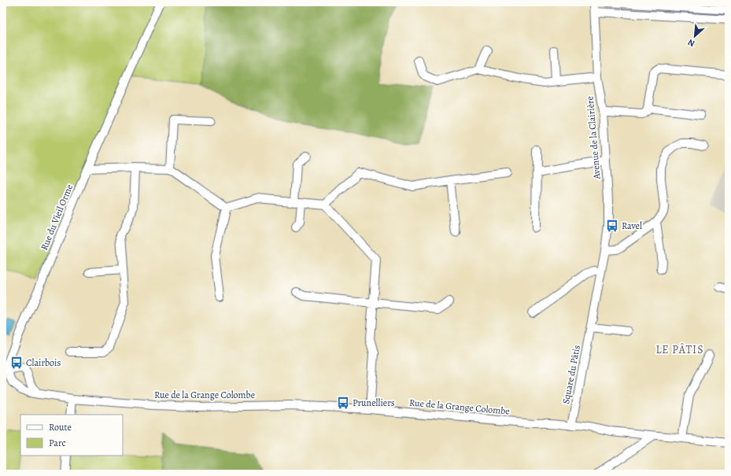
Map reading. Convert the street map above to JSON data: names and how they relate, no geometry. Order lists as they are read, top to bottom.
{
  "streets": {
    "street": [
      "Avenue de la Clairière",
      "Rue du Vieil Orme",
      "Square du Pâtis",
      "Rue de la Grange Colombe"
    ]
  },
  "crossings": [
    ["Avenue de la Clairière", "Square du Pâtis"],
    ["Square du Pâtis", "Rue de la Grange Colombe"]
  ],
  "districts": ["LE PÂTIS"],
  "places": {
    "bus stop": ["Ravel", "Clairbois", "Prunelliers"]
  },
  "legend": ["Route", "Parc"],
  "north": "bottom left"
}
